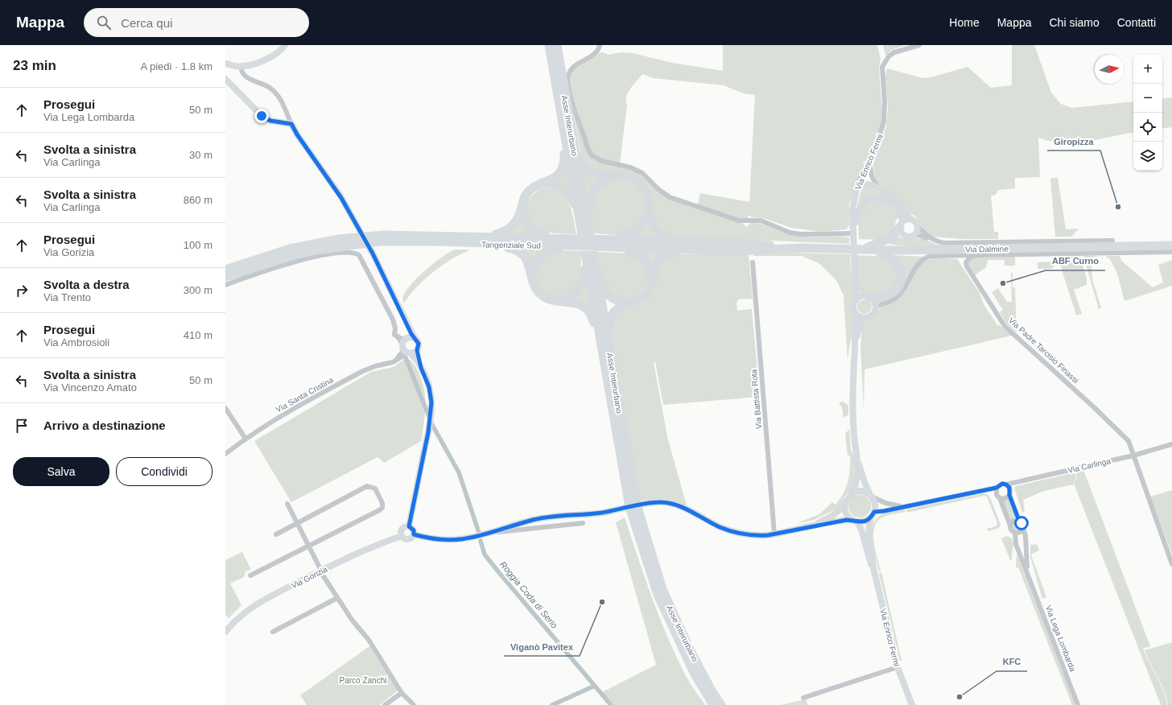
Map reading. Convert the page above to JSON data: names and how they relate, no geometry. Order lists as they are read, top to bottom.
{
  "streets": {
    "highway": ["Asse Interurbano", "Tangenziale Sud", "Via Dalmine"],
    "street": [
      "Via Enrico Fermi",
      "Via Padre Tarcisio Finassi",
      "Via Santa Cristina",
      "Via Battista Rota",
      "Via Carlinga",
      "Via Gorizia",
      "Via Lega Lombarda"
    ]
  },
  "crossings": [
    ["Via Enrico Fermi", "Via Carlinga"],
    ["Tangenziale Sud", "Via Dalmine"],
    ["Via Padre Tarcisio Finassi", "Via Carlinga"],
    ["Via Battista Rota", "Via Carlinga"],
    ["Via Carlinga", "Via Gorizia"],
    ["Via Carlinga", "Via Lega Lombarda"]
  ],
  "water": ["Roggia Coda di Serio"],
  "parks": ["Parco Zanchi"],
  "places": [
    "Giropizza",
    "ABF Curno",
    "Viganò Pavitex",
    "KFC"
  ],
  "north": "right",
  "page": {
    "header": "Mappa",
    "search": "Cerca qui",
    "nav": [
      "Home",
      "Mappa",
      "Chi siamo",
      "Contatti"
    ],
    "heading": ["23 min", "A piedi · 1.8 km"],
    "map_buttons": ["+", "−"],
    "list": [
      ["Prosegui", "Via Lega Lombarda", "50 m"],
      ["Svolta a sinistra", "Via Carlinga", "30 m"],
      ["Svolta a sinistra", "Via Carlinga", "860 m"],
      ["Prosegui", "Via Gorizia", "100 m"],
      ["Svolta a destra", "Via Trento", "300 m"],
      ["Prosegui", "Via Ambrosioli", "410 m"],
      ["Svolta a sinistra", "Via Vincenzo Amato", "50 m"],
      "Arrivo a destinazione"
    ],
    "buttons": ["Salva", "Condividi"]
  }
}
